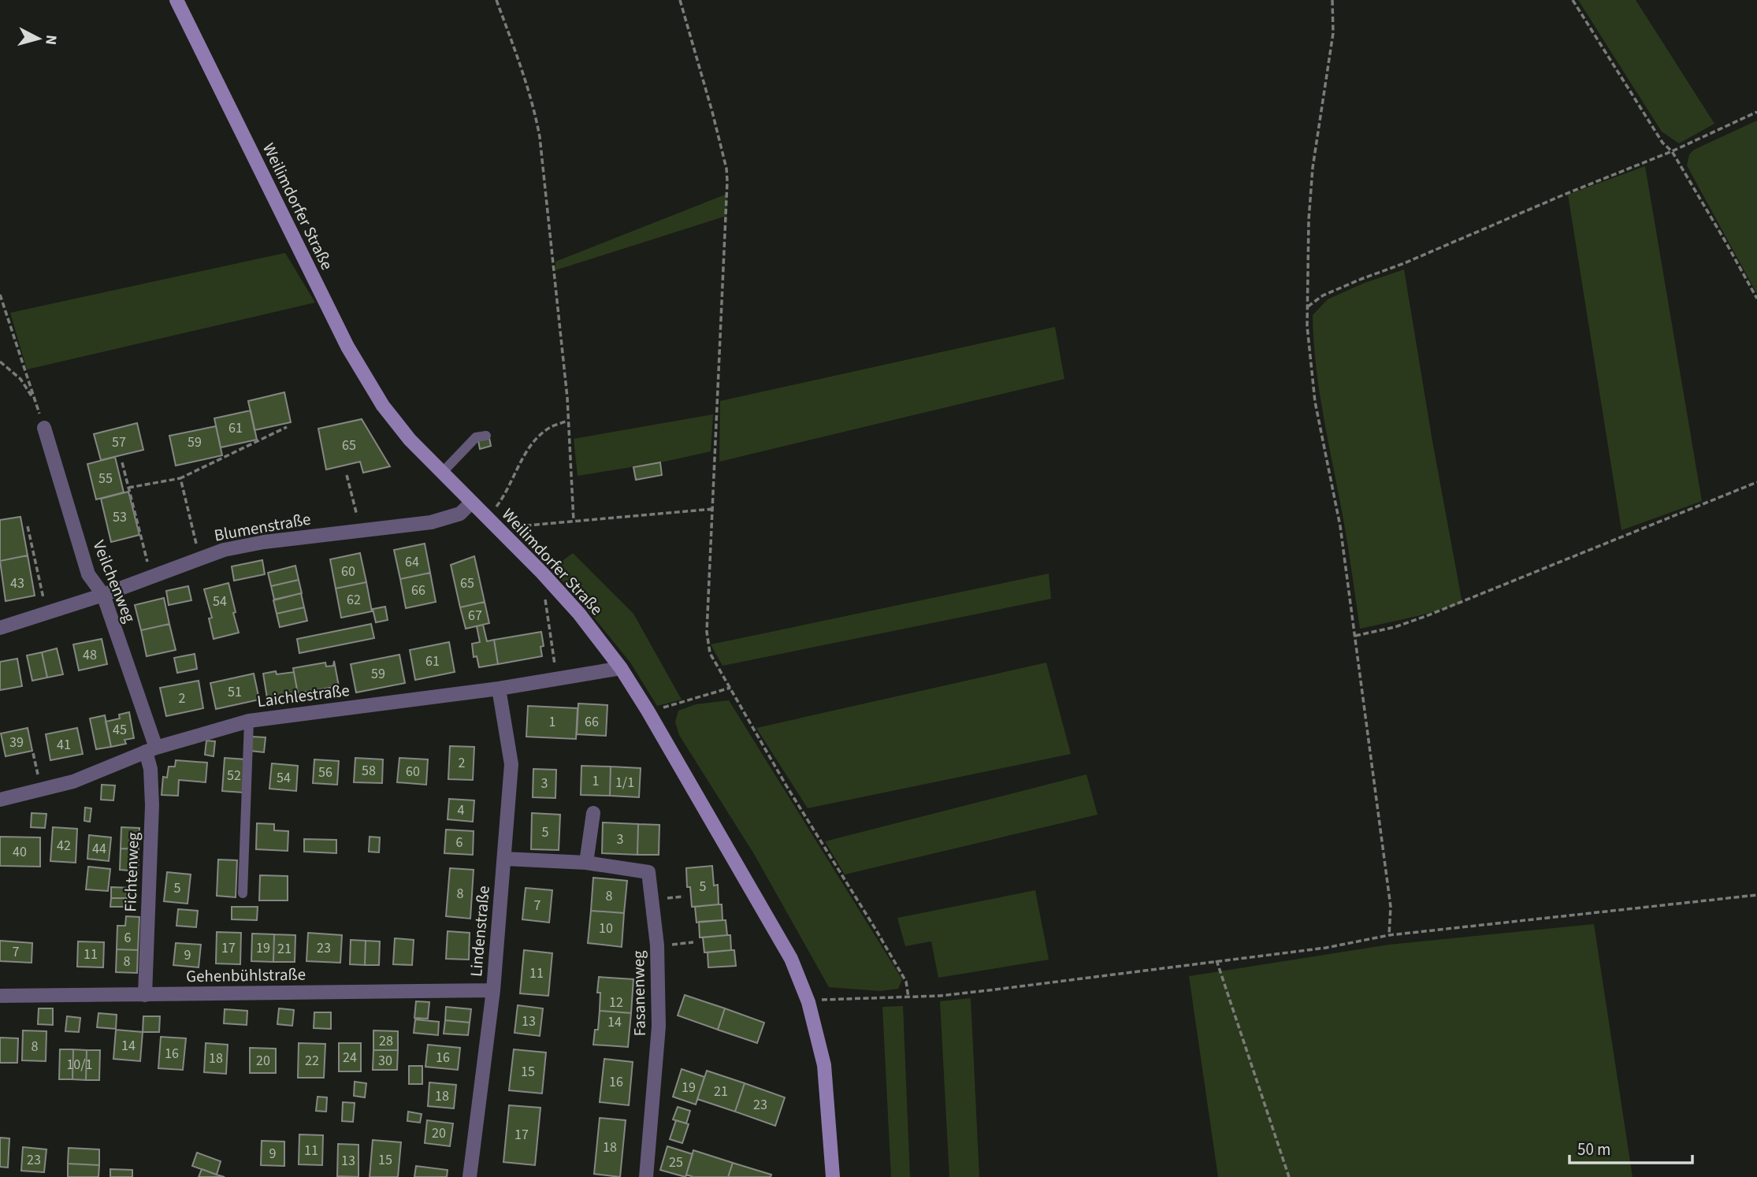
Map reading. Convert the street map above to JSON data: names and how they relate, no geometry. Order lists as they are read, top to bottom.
{
  "streets": {
    "main road": ["Weilimdorfer Straße"],
    "street": [
      "Blumenstraße",
      "Veilchenweg",
      "Laichlestraße",
      "Fichtenweg",
      "Lindenstraße",
      "Gehenbühlstraße",
      "Fasanenweg"
    ]
  },
  "crossings": [
    ["Weilimdorfer Straße", "Blumenstraße"],
    ["Weilimdorfer Straße", "Laichlestraße"],
    ["Blumenstraße", "Veilchenweg"],
    ["Veilchenweg", "Laichlestraße"],
    ["Veilchenweg", "Fichtenweg"],
    ["Laichlestraße", "Fichtenweg"],
    ["Laichlestraße", "Lindenstraße"],
    ["Fichtenweg", "Gehenbühlstraße"],
    ["Lindenstraße", "Gehenbühlstraße"],
    ["Lindenstraße", "Fasanenweg"]
  ],
  "house_numbers": [
    "61",
    "57",
    "59",
    "65",
    "55",
    "53",
    "64",
    "60",
    "43",
    "65",
    "66",
    "62",
    "54",
    "67",
    "48",
    "61",
    "59",
    "51",
    "2",
    "1",
    "66",
    "45",
    "39",
    "41",
    "2",
    "58",
    "60",
    "56",
    "52",
    "54",
    "1",
    "1/1",
    "3",
    "4",
    "5",
    "3",
    "6",
    "42",
    "44",
    "40",
    "5",
    "5",
    "8",
    "8",
    "7",
    "10",
    "6",
    "17",
    "19",
    "23",
    "21",
    "7",
    "11",
    "9",
    "8",
    "11",
    "12",
    "13",
    "14",
    "28",
    "14",
    "8",
    "16",
    "24",
    "16",
    "18",
    "20",
    "22",
    "30",
    "10/1",
    "15",
    "16",
    "19",
    "21",
    "18",
    "23",
    "20",
    "17",
    "18",
    "11",
    "9",
    "23",
    "15",
    "13",
    "25"
  ],
  "scale_bar": "50 m",
  "north": "right"
}
